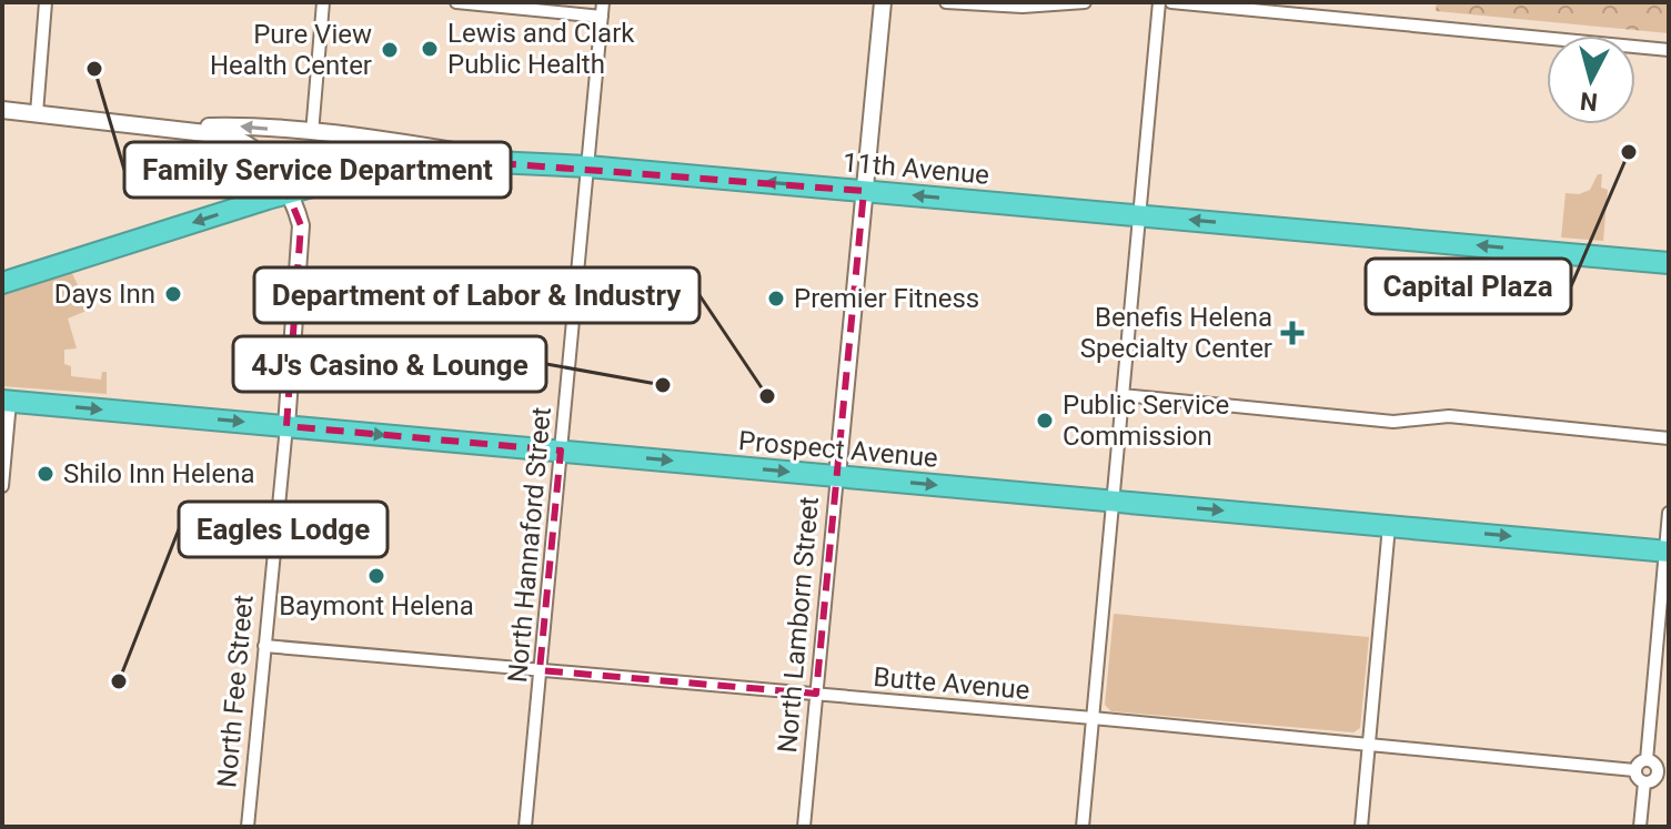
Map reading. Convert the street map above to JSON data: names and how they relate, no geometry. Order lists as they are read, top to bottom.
{
  "streets": {
    "highway": ["11th Avenue", "Prospect Avenue"],
    "main road": ["North Lamborn Street", "North Fee Street"],
    "street": ["North Hannaford Street", "Butte Avenue"]
  },
  "crossings": [
    ["11th Avenue", "North Hannaford Street"],
    ["11th Avenue", "North Lamborn Street"],
    ["11th Avenue", "North Fee Street"],
    ["Prospect Avenue", "North Hannaford Street"],
    ["Prospect Avenue", "North Lamborn Street"],
    ["Prospect Avenue", "North Fee Street"],
    ["North Hannaford Street", "Butte Avenue"],
    ["North Lamborn Street", "Butte Avenue"],
    ["Butte Avenue", "North Fee Street"]
  ],
  "one_way": ["11th Avenue", "Prospect Avenue"],
  "places": {
    "other": [
      "Lewis and Clark Public Health",
      "Pure View Health Center",
      "Family Service Department",
      "Capital Plaza",
      "Days Inn",
      "Premier Fitness",
      "4J's Casino & Lounge",
      "Department of Labor & Industry",
      "Public Service Commission",
      "Shilo Inn Helena",
      "Baymont Helena",
      "Eagles Lodge"
    ],
    "health": ["Benefis Helena Specialty Center"]
  },
  "north": "bottom"
}
